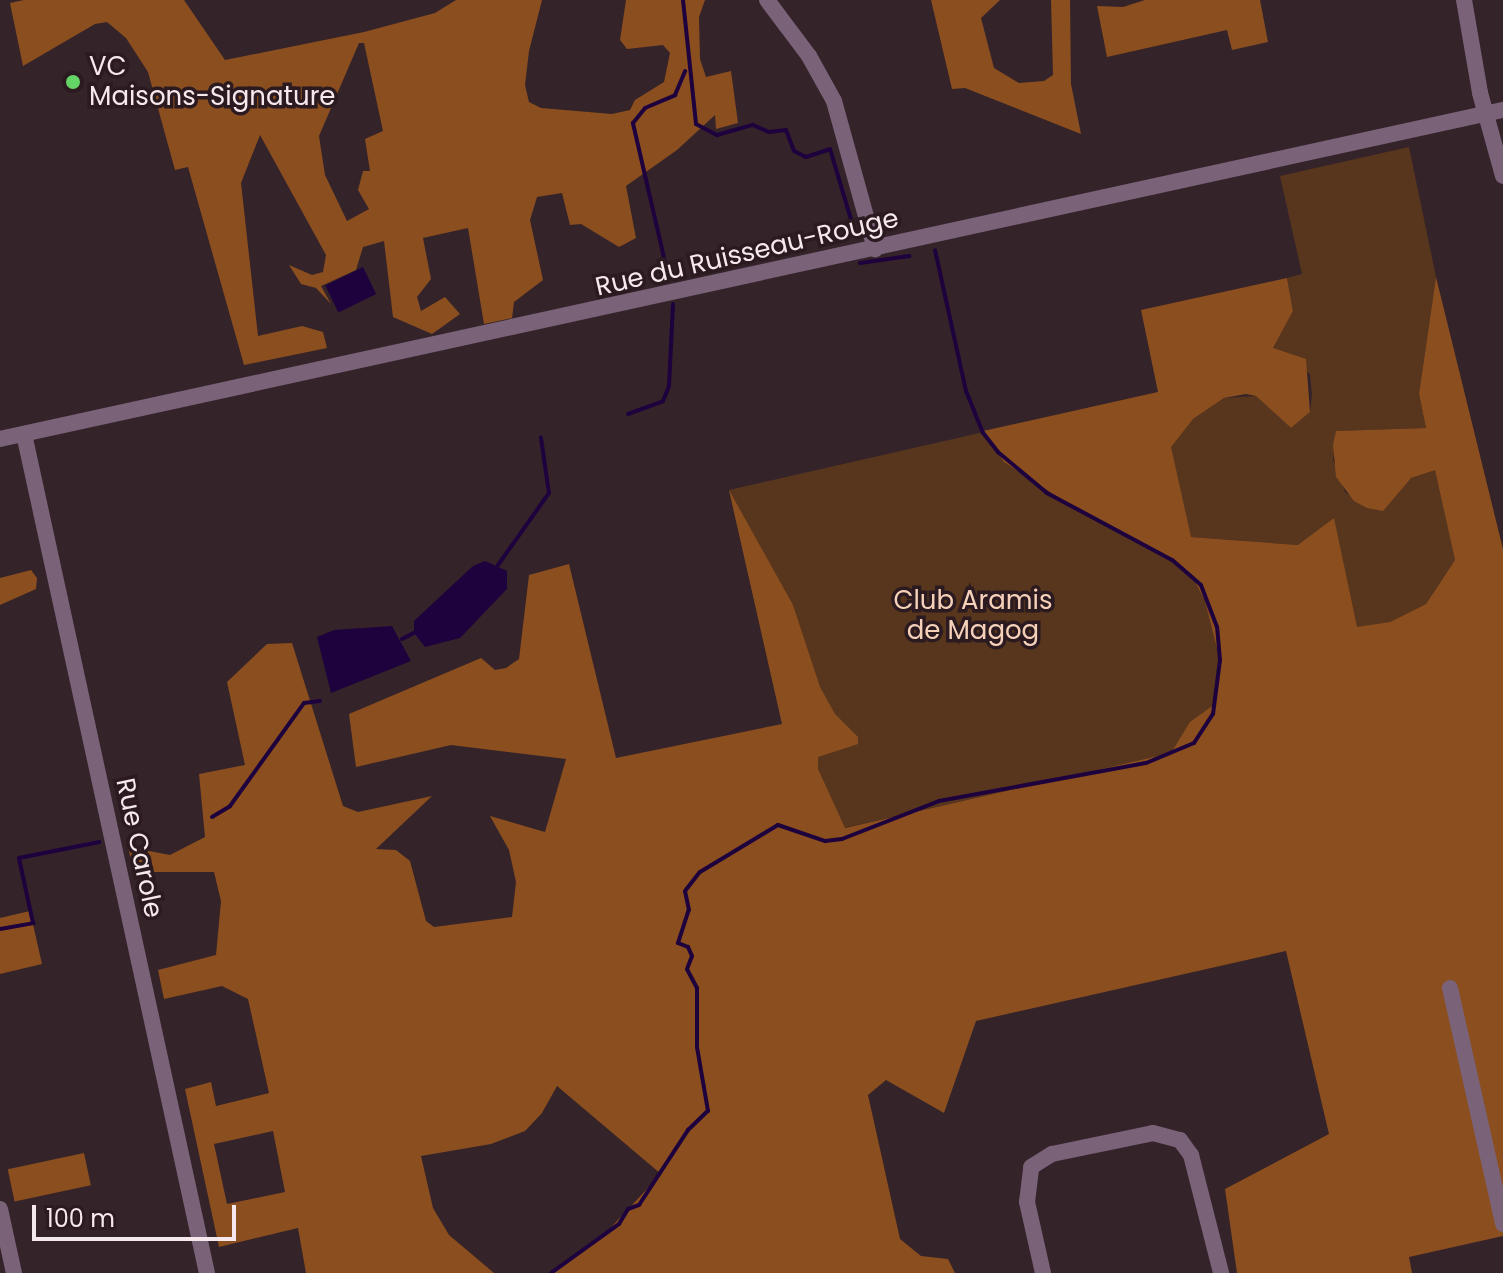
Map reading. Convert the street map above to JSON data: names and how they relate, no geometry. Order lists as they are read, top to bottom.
{
  "streets": {
    "street": ["Rue du Ruisseau-Rouge", "Rue Carole"]
  },
  "crossings": [
    ["Rue du Ruisseau-Rouge", "Rue Carole"]
  ],
  "parks": ["Club Aramis de Magog"],
  "places": ["VC Maisons-Signature"],
  "scale_bar": "100 m"
}
